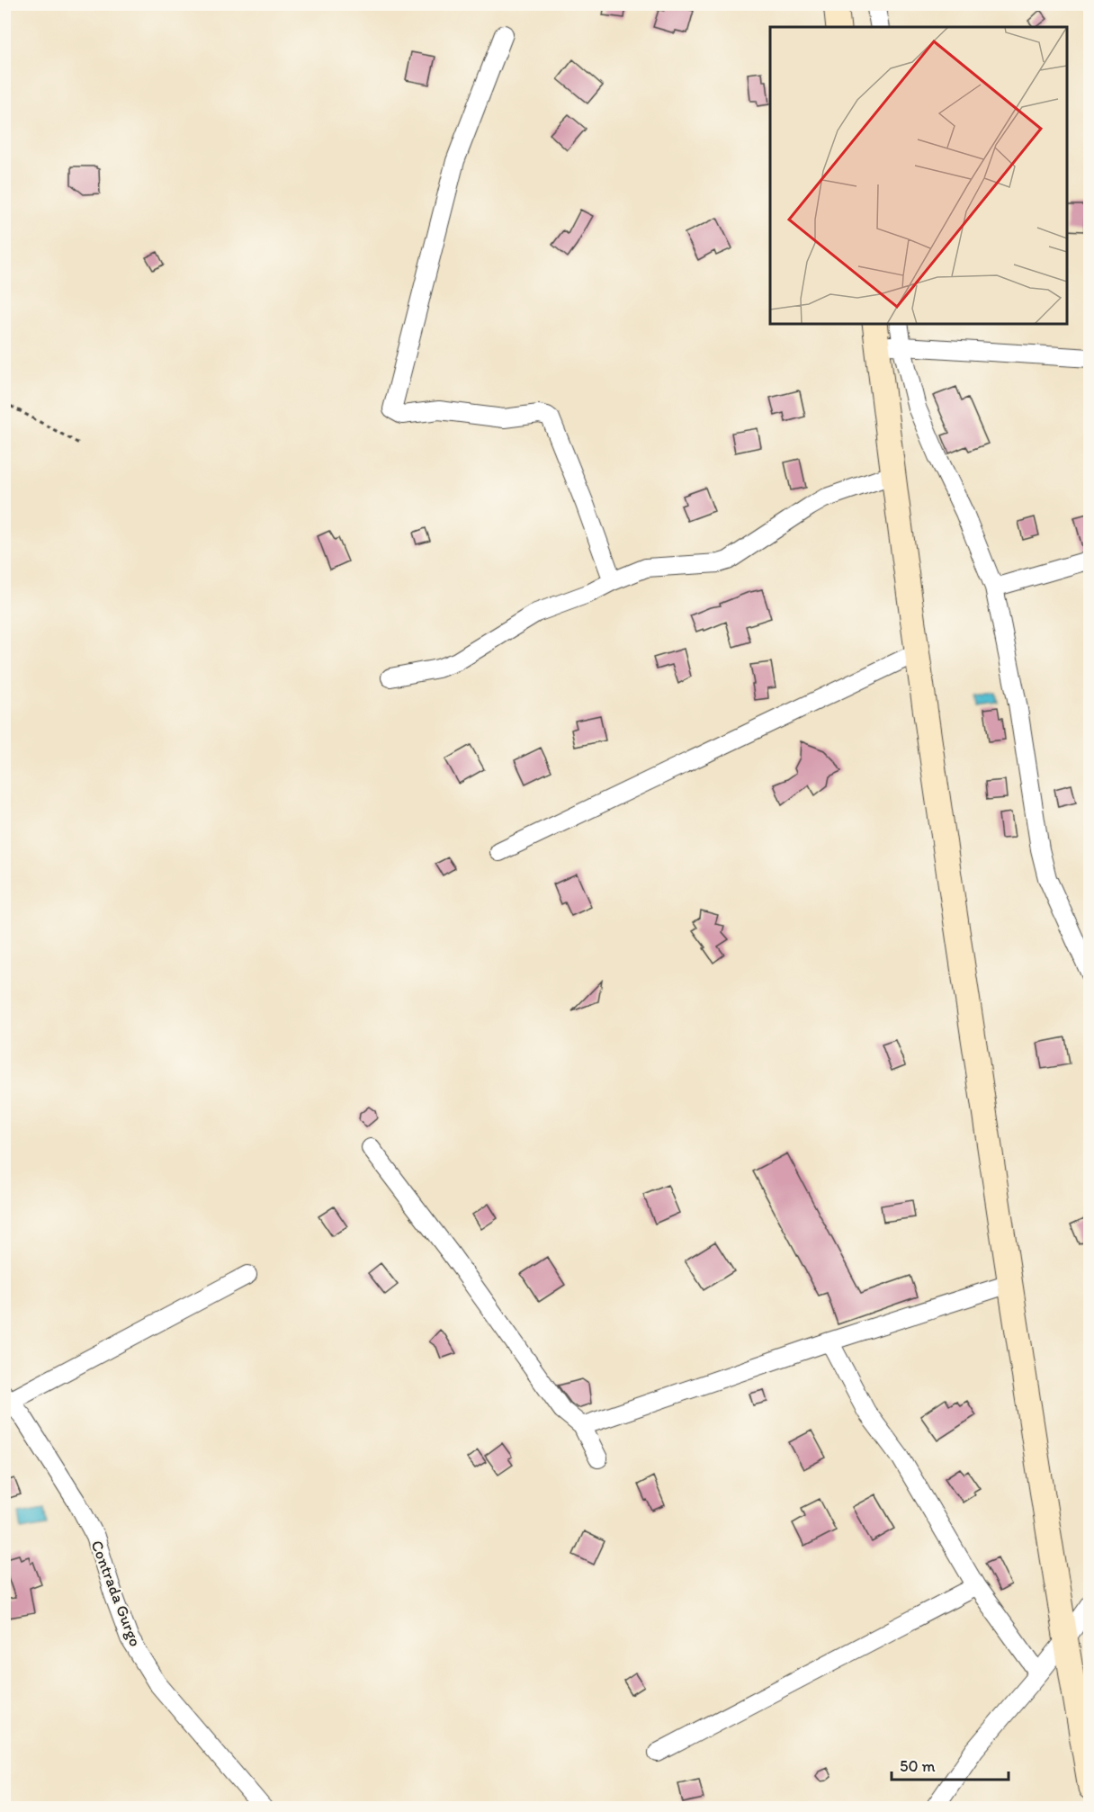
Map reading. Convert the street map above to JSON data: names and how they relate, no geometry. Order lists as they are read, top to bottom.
{
  "streets": {
    "street": ["Contrada Gurgo"]
  },
  "scale_bar": "50 m"
}
